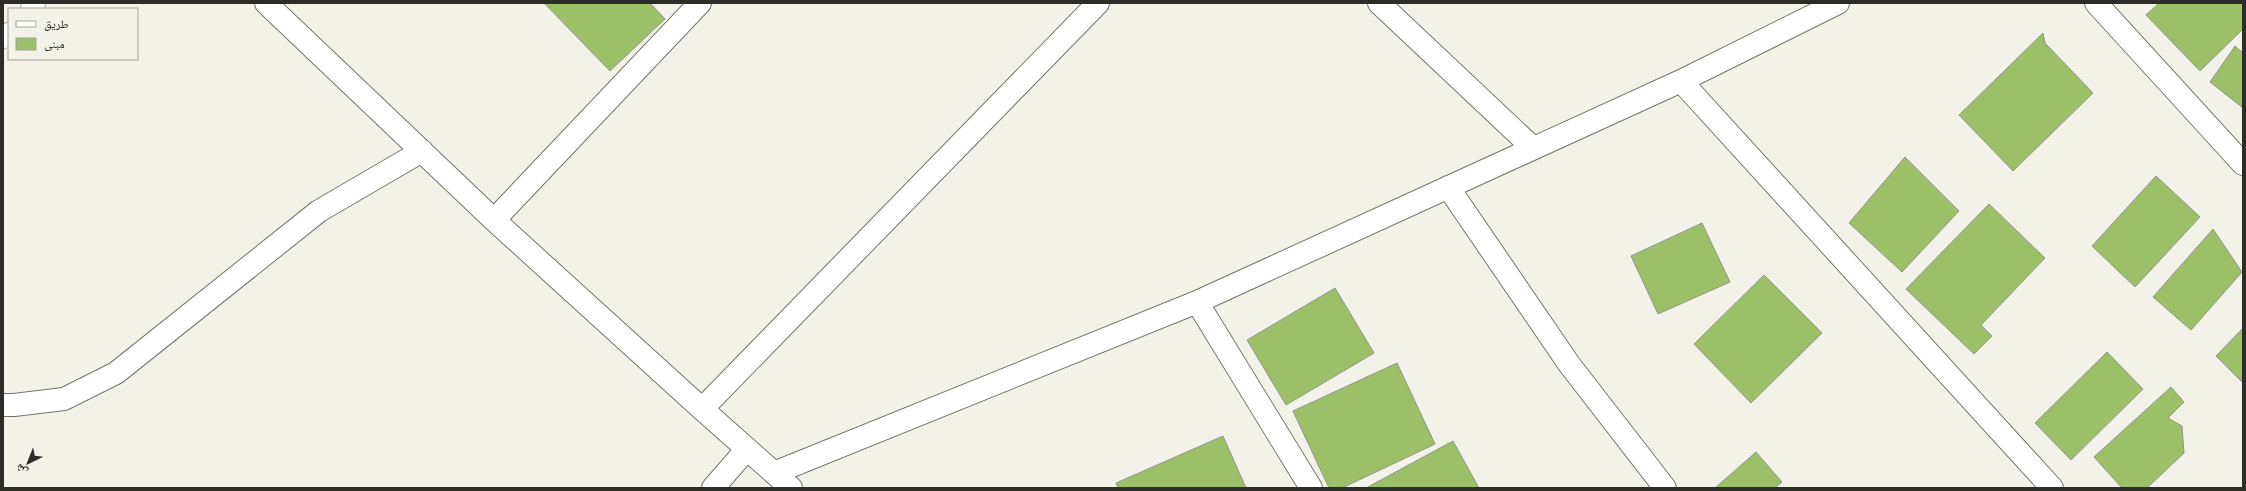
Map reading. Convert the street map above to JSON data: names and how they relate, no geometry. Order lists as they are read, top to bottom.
{
  "legend": ["طريق", "مبنى"],
  "north": "bottom left"
}
